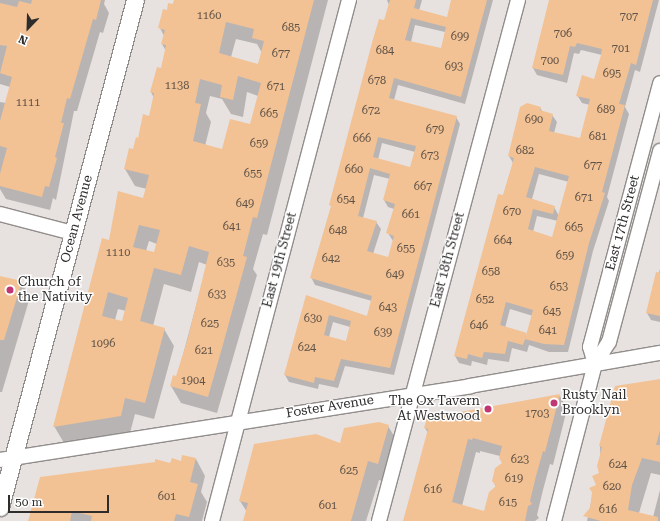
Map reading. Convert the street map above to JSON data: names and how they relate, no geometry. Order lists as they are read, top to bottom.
{
  "streets": {
    "main road": ["Ocean Avenue"],
    "street": [
      "East 17th Street",
      "East 19th Street",
      "East 18th Street",
      "Foster Avenue"
    ]
  },
  "crossings": [
    ["Ocean Avenue", "Foster Avenue"],
    ["East 17th Street", "Foster Avenue"],
    ["East 19th Street", "Foster Avenue"],
    ["East 18th Street", "Foster Avenue"]
  ],
  "places": ["Church of the Nativity", "Rusty Nail Brooklyn", "The Ox Tavern At Westwood"],
  "house_numbers": [
    "1160",
    "707",
    "685",
    "706",
    "699",
    "701",
    "684",
    "677",
    "700",
    "693",
    "695",
    "678",
    "1138",
    "671",
    "1111",
    "689",
    "672",
    "665",
    "690",
    "679",
    "681",
    "666",
    "659",
    "682",
    "673",
    "677",
    "660",
    "655",
    "667",
    "671",
    "654",
    "649",
    "670",
    "661",
    "641",
    "665",
    "648",
    "664",
    "655",
    "1110",
    "659",
    "642",
    "635",
    "658",
    "649",
    "653",
    "633",
    "652",
    "643",
    "645",
    "630",
    "625",
    "646",
    "641",
    "639",
    "1096",
    "624",
    "621",
    "1904",
    "1703",
    "623",
    "624",
    "625",
    "619",
    "620",
    "616",
    "601",
    "615",
    "601",
    "616"
  ],
  "scale_bar": "50 m",
  "north": "bottom left"
}
